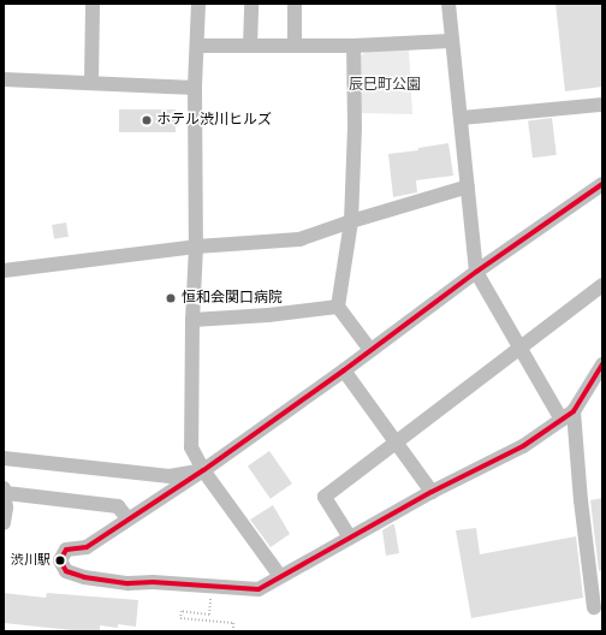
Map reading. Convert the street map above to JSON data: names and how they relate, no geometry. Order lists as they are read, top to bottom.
{
  "parks": ["辰巳町公園"],
  "places": ["ホテル渋川ヒルズ", "恒和会関口病院", "渋川駅"]
}
